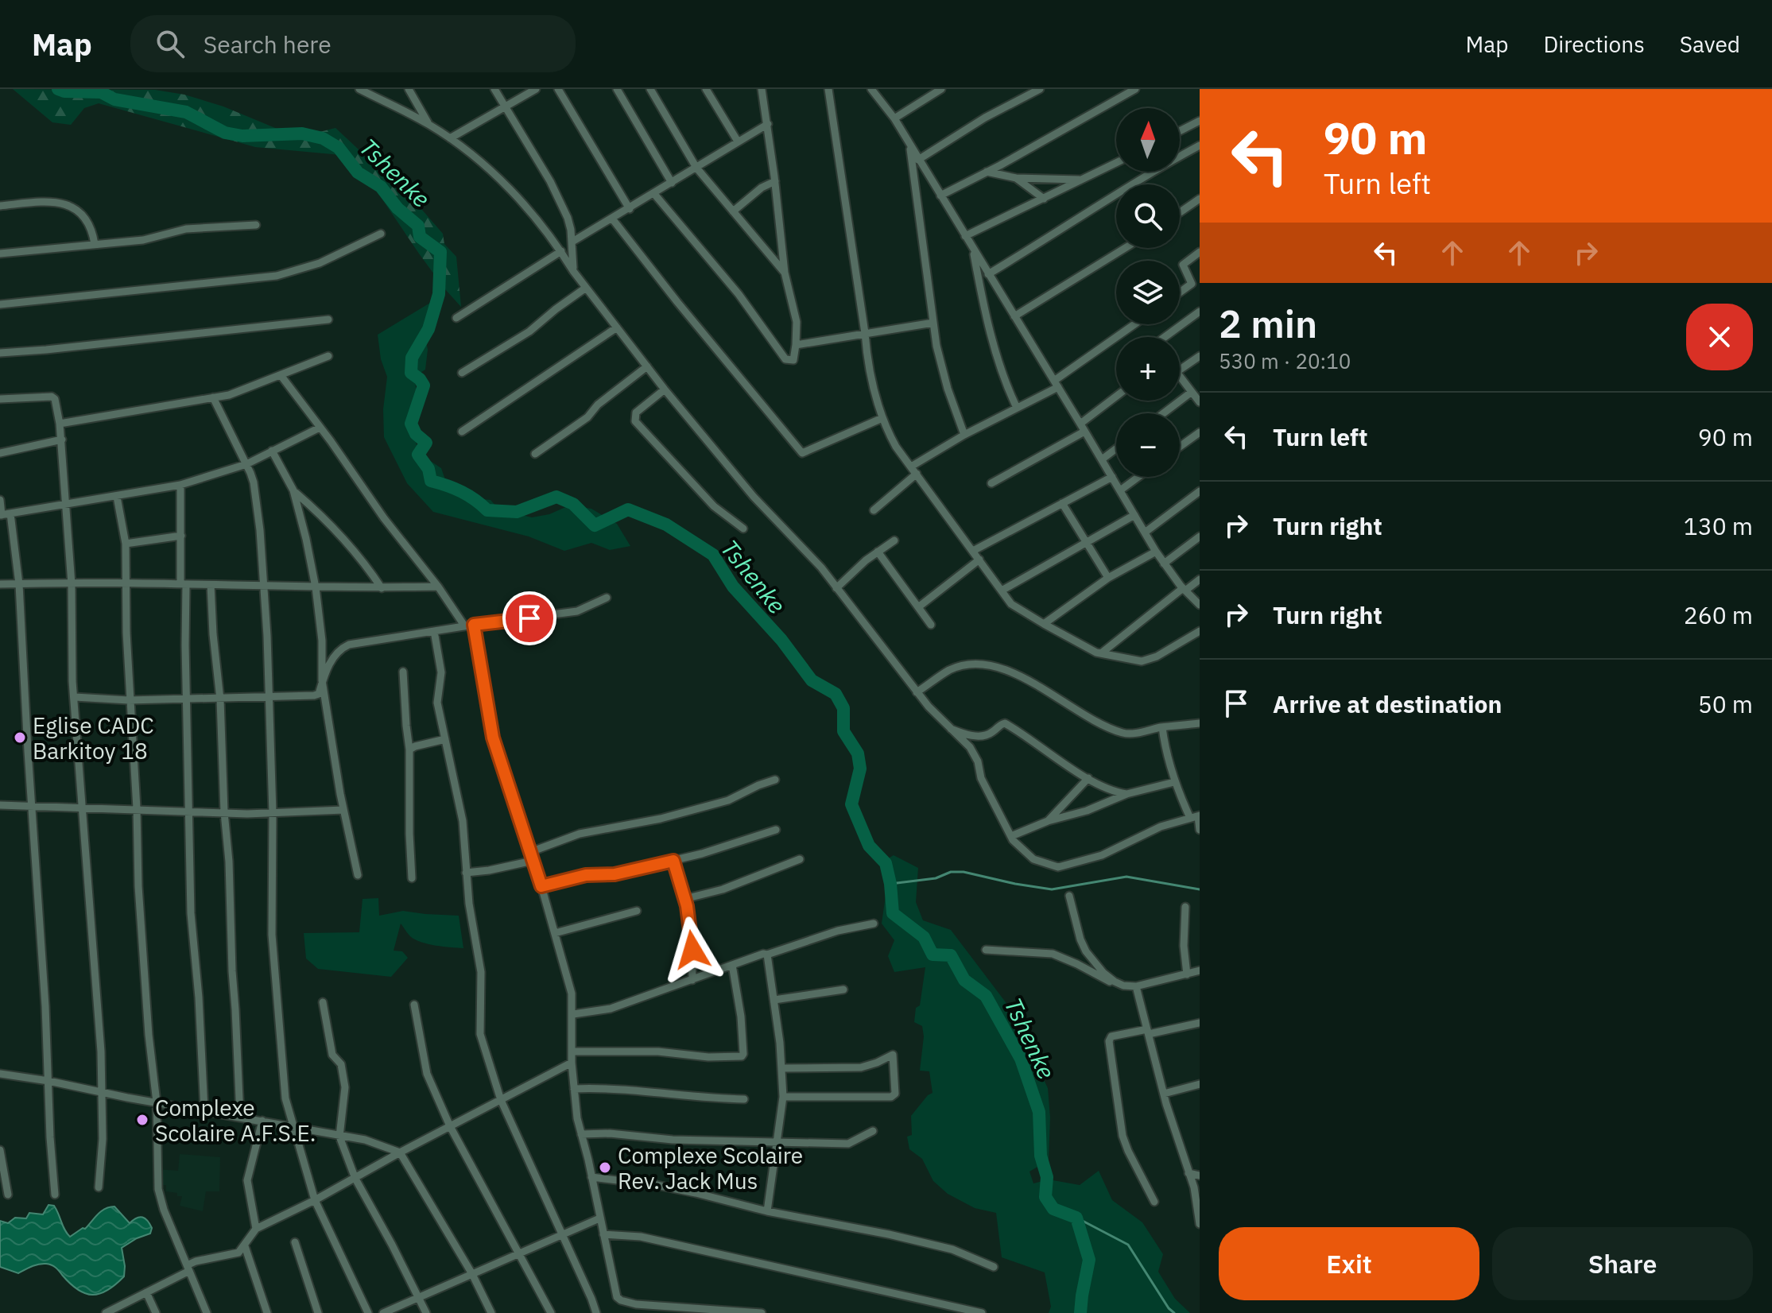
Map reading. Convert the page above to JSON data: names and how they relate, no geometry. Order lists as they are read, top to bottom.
{
  "water": ["Tshenke"],
  "places": ["Eglise CADC Barkitoy 18", "Complexe Scolaire A.F.S.E.", "Complexe Scolaire Rev. Jack Mus"],
  "north": "top",
  "page": {
    "header": "Map",
    "search": "Search here",
    "nav": ["Map", "Directions", "Saved"],
    "turn": ["90 m", "Turn left"],
    "map_buttons": ["+", "−"],
    "heading": ["2 min", "530 m · 20:10"],
    "list": [
      {
        "name": "Turn left",
        "value": "90 m"
      },
      {
        "name": "Turn right",
        "value": "130 m"
      },
      {
        "name": "Turn right",
        "value": "260 m"
      },
      {
        "name": "Arrive at destination",
        "value": "50 m"
      }
    ],
    "buttons": ["Exit", "Share"]
  }
}
